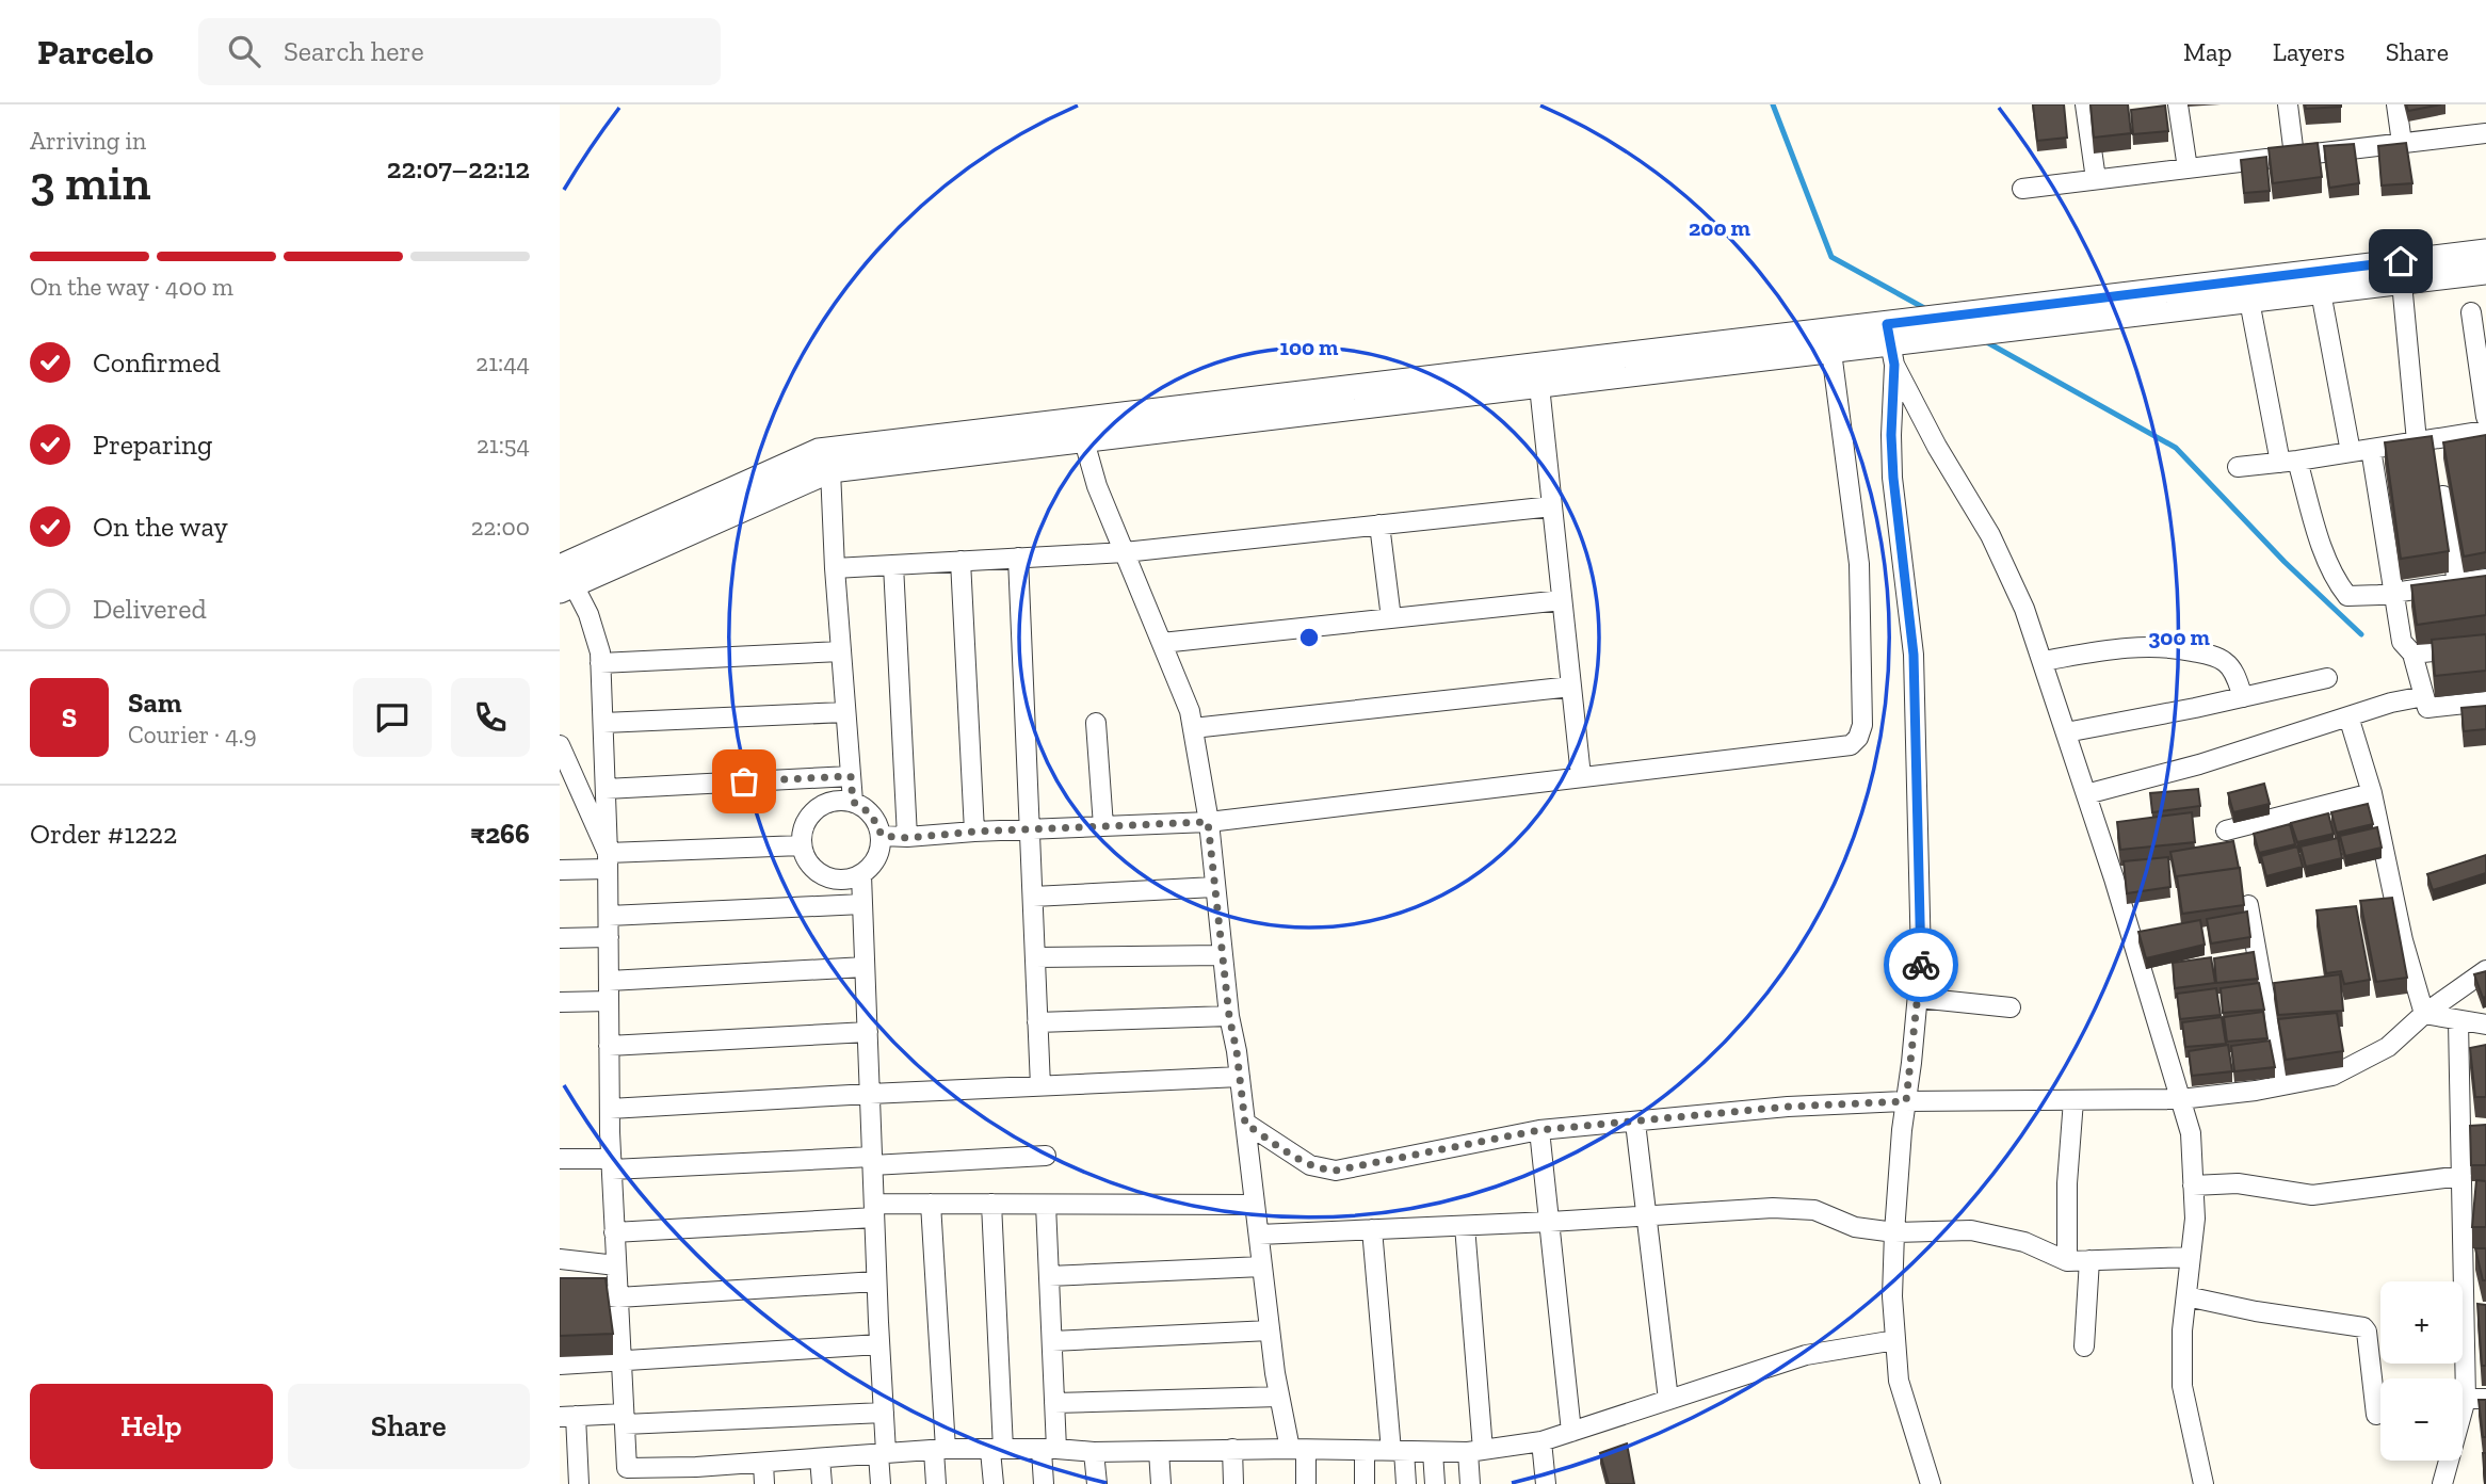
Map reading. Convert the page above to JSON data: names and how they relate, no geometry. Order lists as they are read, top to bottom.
{
  "page": {
    "header": "Parcelo",
    "search": "Search here",
    "nav": ["Map", "Layers", "Share"],
    "heading": ["3 min", "Arriving in", "22:07–22:12"],
    "panel": [
      "Sam",
      "Courier · 4.9",
      "Order #1222",
      "₹266"
    ],
    "bar": "On the way · 400 m",
    "list": [
      ["Confirmed", "21:44"],
      ["Preparing", "21:54"],
      ["On the way", "22:00"],
      "Delivered"
    ],
    "round": "S",
    "map_buttons": ["+", "−"],
    "buttons": ["Help", "Share"]
  },
  "rings": ["200 m", "100 m", "300 m"]
}
